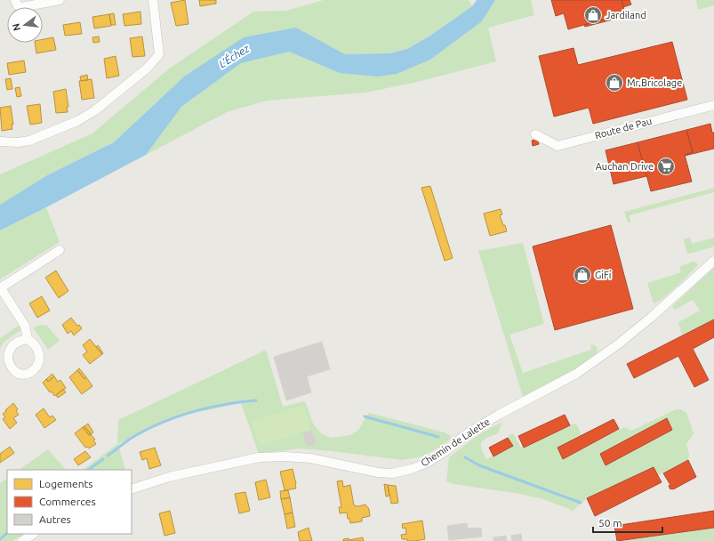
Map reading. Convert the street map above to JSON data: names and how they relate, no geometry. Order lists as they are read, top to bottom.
{
  "streets": {
    "street": ["Route de Pau", "Chemin de Lalette"]
  },
  "water": ["L'Échez"],
  "places": {
    "shop": ["Jardiland", "Mr.Bricolage", "GiFi"],
    "supermarket": ["Auchan Drive"]
  },
  "legend": ["Logements", "Commerces", "Autres"],
  "scale_bar": "50 m",
  "north": "left"
}
